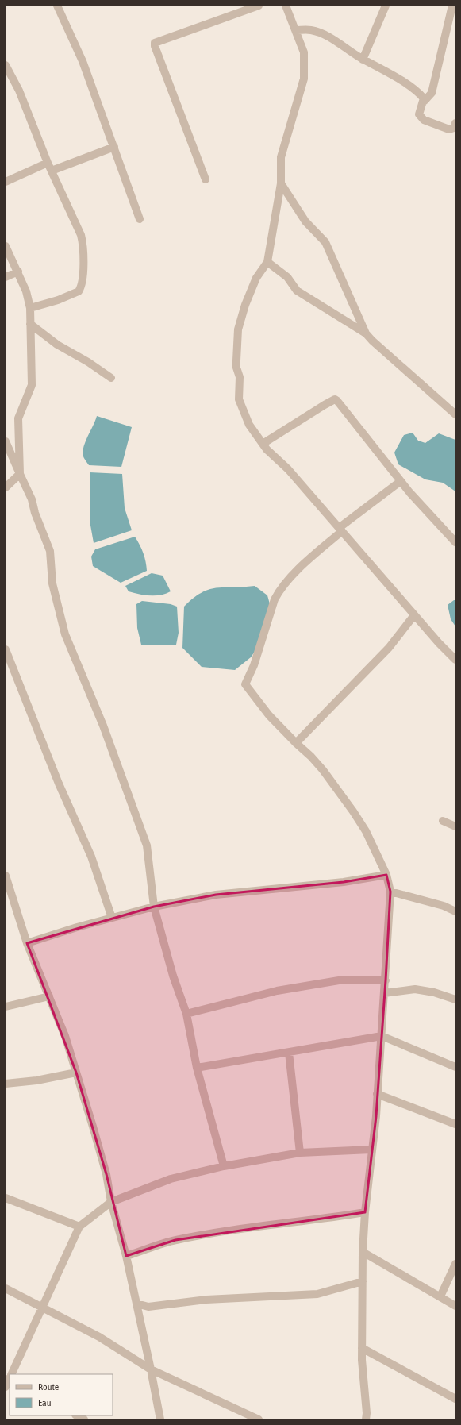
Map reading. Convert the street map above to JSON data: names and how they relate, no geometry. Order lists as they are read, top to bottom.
{
  "legend": ["Route", "Eau"]
}
